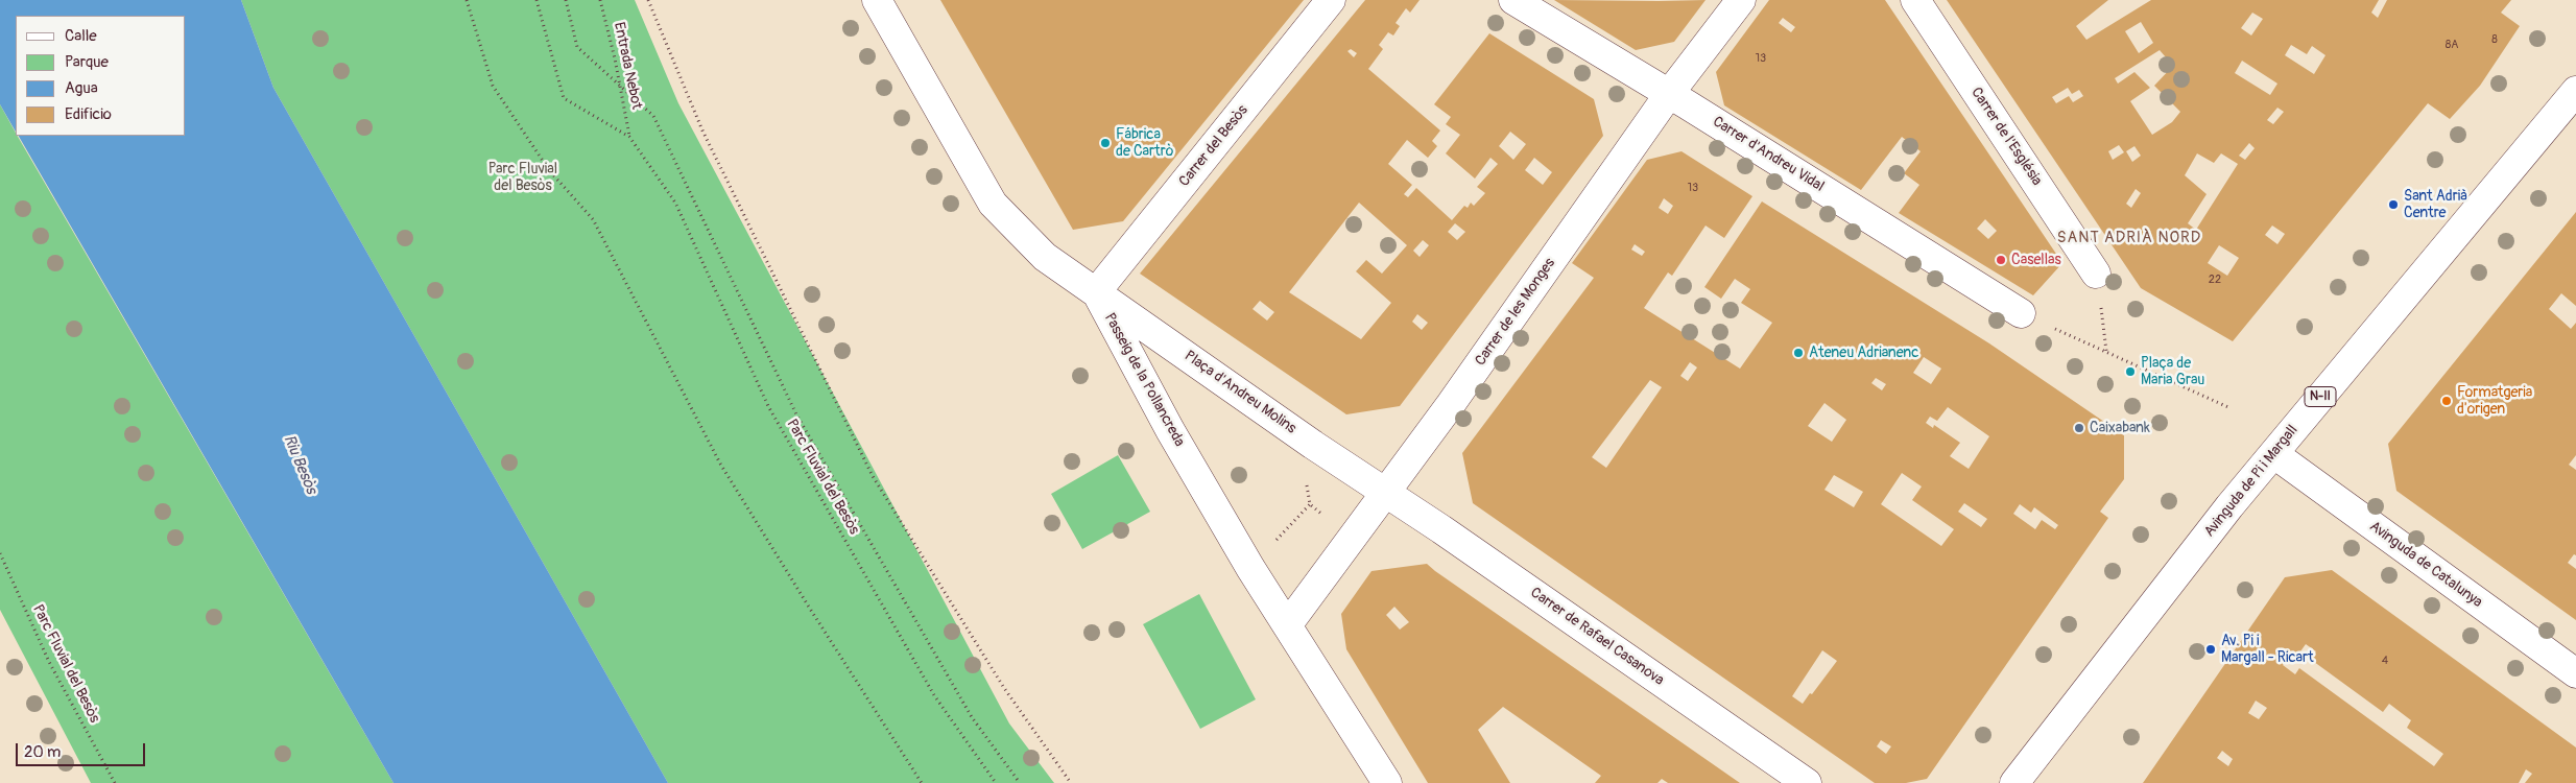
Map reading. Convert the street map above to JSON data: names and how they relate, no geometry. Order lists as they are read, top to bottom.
{
  "streets": {
    "street": [
      "Carrer de l'Església",
      "Carrer del Besòs",
      "Carrer d'Andreu Vidal",
      "Carrer de les Monges",
      "Passeig de la Pollancreda",
      "Plaça d'Andreu Molins",
      "N-II",
      "Avinguda de Pi i Margall",
      "Avinguda de Catalunya",
      "Carrer de Rafael Casanova"
    ],
    "path": ["Entrada Nebot", "Parc Fluvial del Besòs"]
  },
  "crossings": [
    ["Entrada Nebot", "Parc Fluvial del Besòs"],
    ["Carrer del Besòs", "Passeig de la Pollancreda"],
    ["Carrer del Besòs", "Plaça d'Andreu Molins"],
    ["Carrer d'Andreu Vidal", "Carrer de les Monges"],
    ["Carrer de les Monges", "Passeig de la Pollancreda"],
    ["Carrer de les Monges", "Plaça d'Andreu Molins"],
    ["Carrer de les Monges", "Carrer de Rafael Casanova"],
    ["Passeig de la Pollancreda", "Plaça d'Andreu Molins"],
    ["Plaça d'Andreu Molins", "Carrer de Rafael Casanova"],
    ["Avinguda de Pi i Margall", "Avinguda de Catalunya"]
  ],
  "districts": ["SANT ADRIÀ NORD"],
  "water": ["Riu Besòs"],
  "parks": ["Parc Fluvial del Besòs"],
  "places": [
    "Fábrica de Cartrò",
    "Sant Adrià Centre",
    "Casellas",
    "Ateneu Adrianenc",
    "Plaça de Maria Grau",
    "Formatgeria d'origen",
    "Caixabank",
    "Av. Pi i Margall - Ricart"
  ],
  "house_numbers": [
    "8",
    "8A",
    "13",
    "13",
    "22",
    "4"
  ],
  "legend": [
    "Calle",
    "Parque",
    "Agua",
    "Edificio"
  ],
  "scale_bar": "20 m"
}
